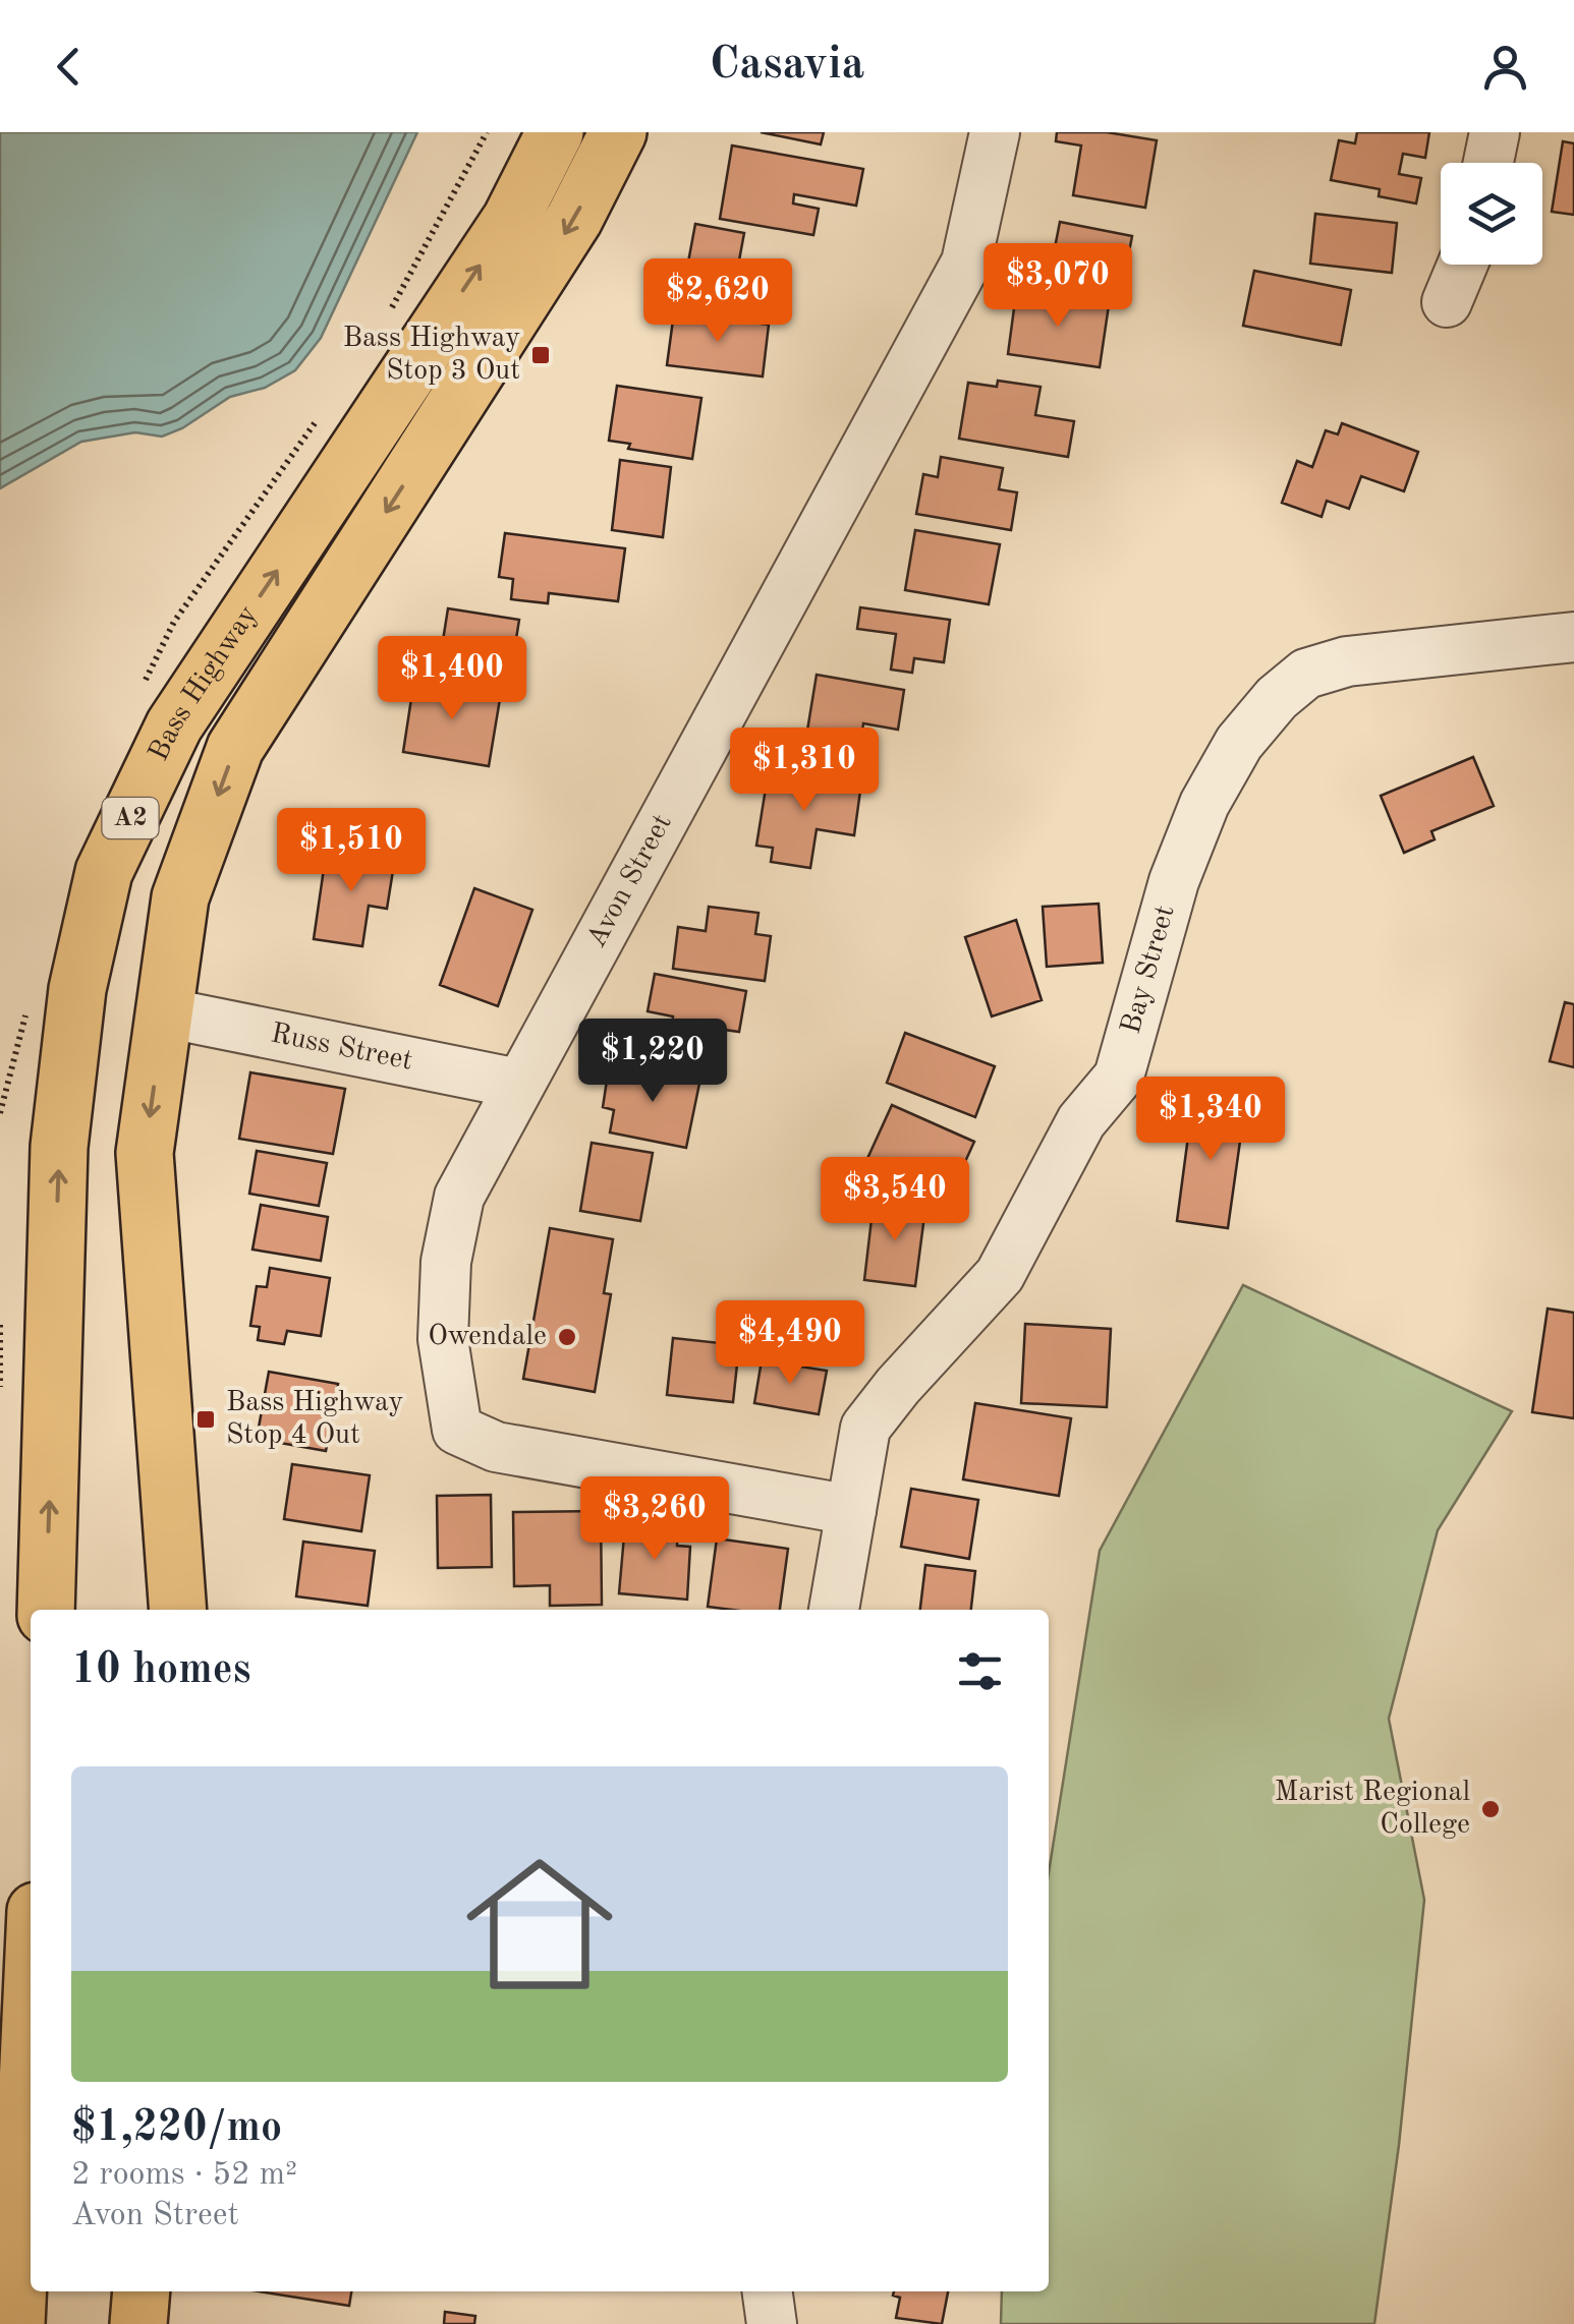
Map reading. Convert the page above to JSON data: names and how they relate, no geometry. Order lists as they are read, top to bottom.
{
  "streets": {
    "highway": ["Bass Highway", "A2"],
    "street": ["Avon Street", "Bay Street", "Russ Street"]
  },
  "crossings": [
    ["Bass Highway", "Russ Street"],
    ["Avon Street", "Bay Street"],
    ["Avon Street", "Russ Street"]
  ],
  "places": {
    "transit": ["Bass Highway Stop 3 Out", "Bass Highway Stop 4 Out"],
    "other": ["Owendale", "Marist Regional College"]
  },
  "page": {
    "header": "Casavia",
    "price": [
      "$3,070",
      "$2,620",
      "$1,400",
      "$1,310",
      "$1,510",
      "$1,220",
      "$1,340",
      "$3,540",
      "$4,490",
      "$3,260"
    ],
    "heading": "10 homes",
    "list": [
      {
        "name": "$1,220/mo",
        "note": "2 rooms · 52 m² · Avon Street"
      }
    ]
  }
}
